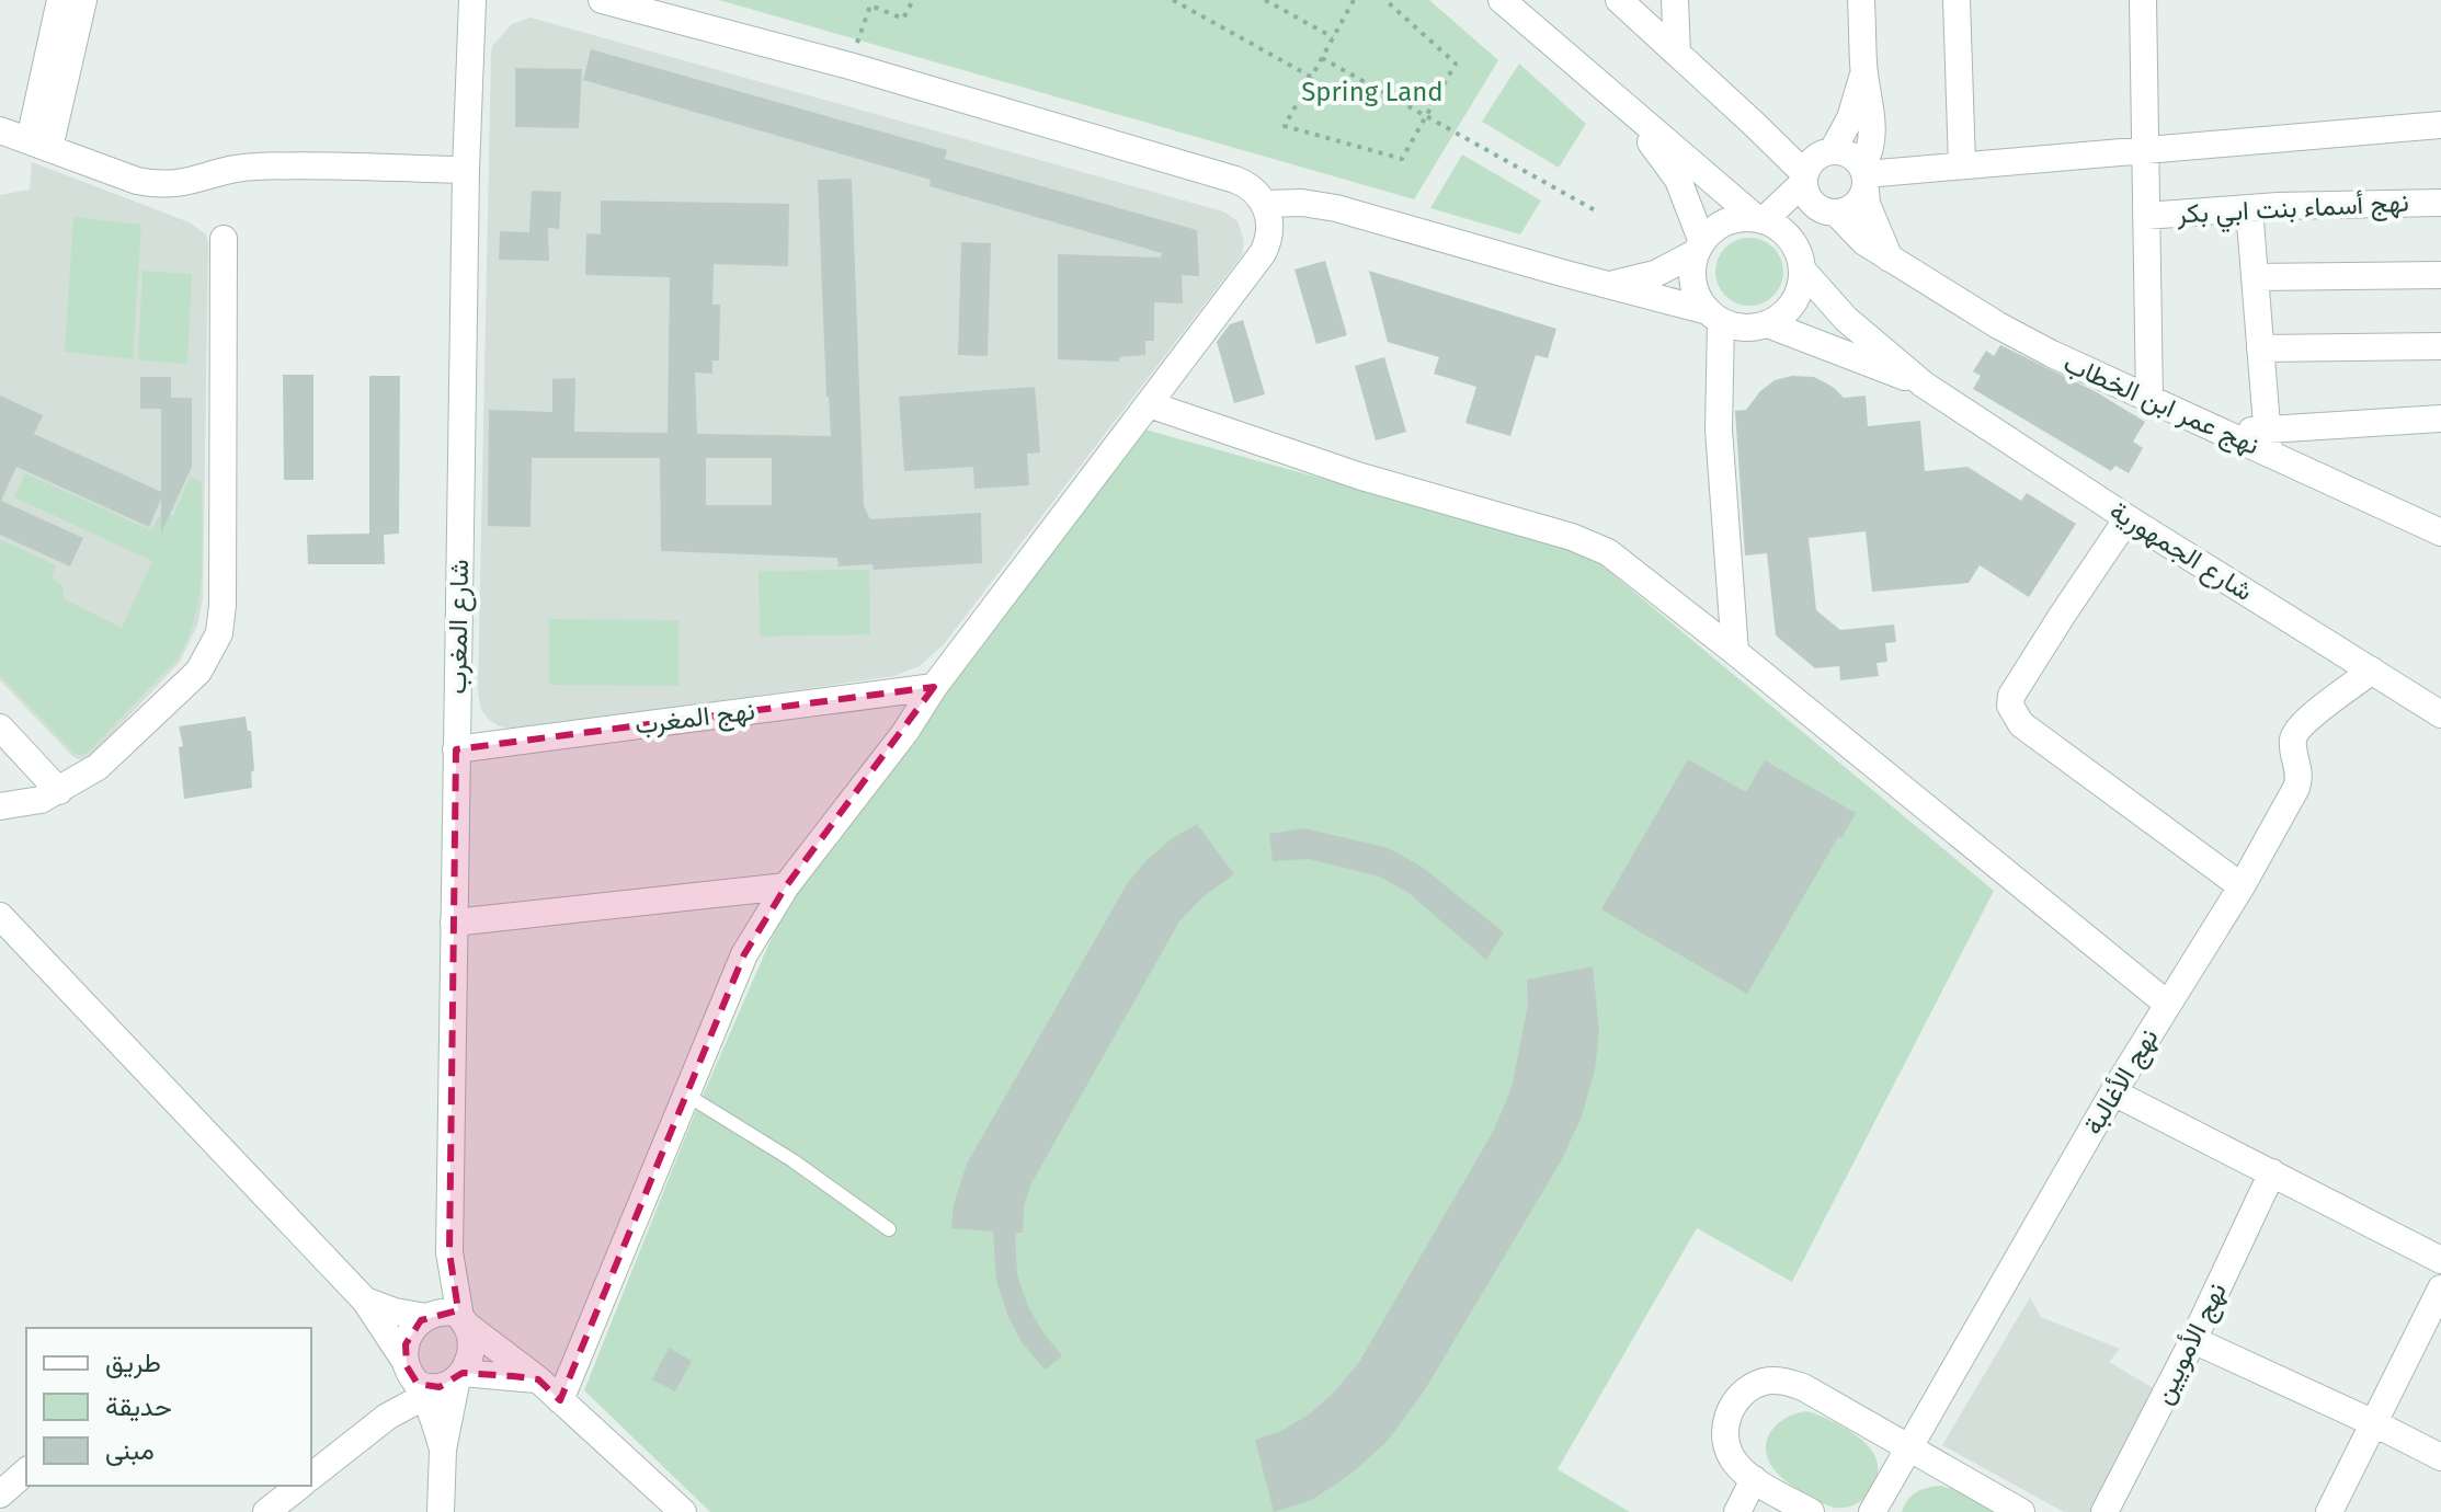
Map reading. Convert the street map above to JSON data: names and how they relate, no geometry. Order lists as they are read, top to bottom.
{
  "streets": {
    "street": [
      "نهج أسماء بنت ابي بكر",
      "نهج عمر ابن الخطاب",
      "شارع الجمهورية",
      "شارع المغرب",
      "نهج المغرب",
      "نهج الأغالبة",
      "نهج الأمويين"
    ]
  },
  "crossings": [
    ["شارع الجمهورية", "نهج الأغالبة"],
    ["شارع المغرب", "نهج المغرب"]
  ],
  "parks": ["Spring Land"],
  "legend": ["طريق", "حديقة", "مبنى"]
}
